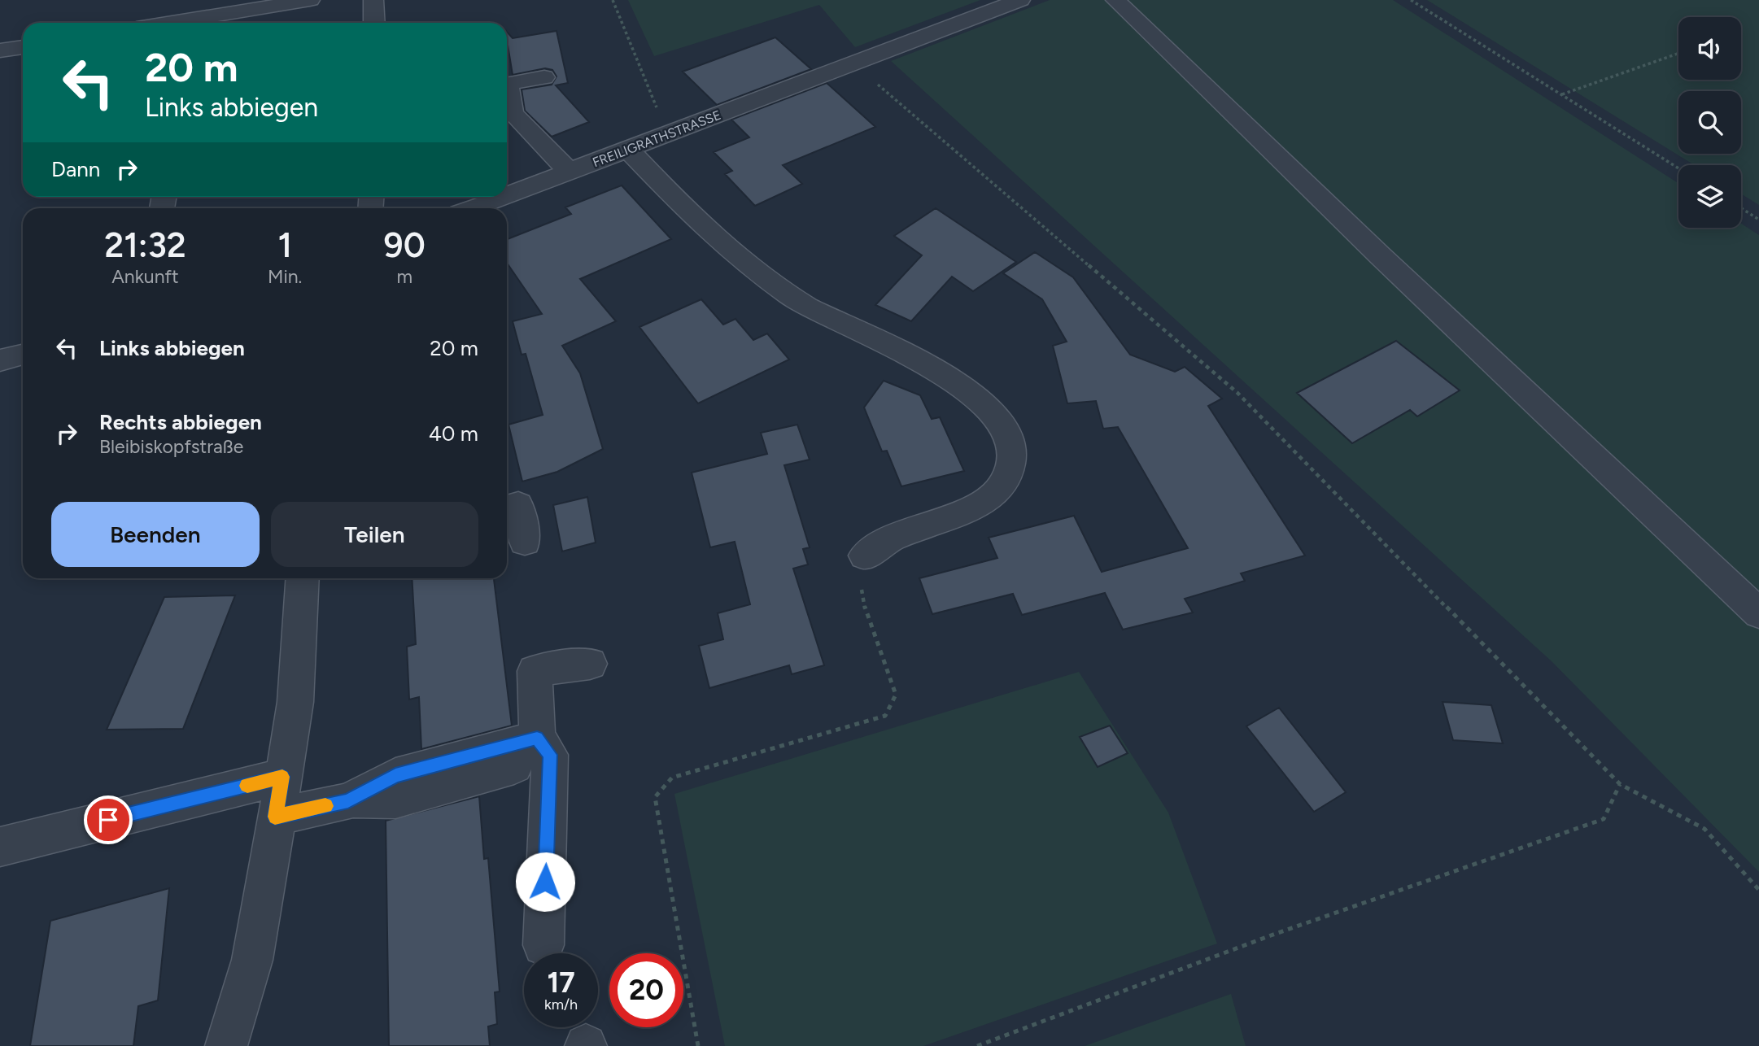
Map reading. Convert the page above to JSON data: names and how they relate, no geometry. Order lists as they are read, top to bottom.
{
  "streets": {
    "street": ["FREILIGRATHSTRASSE"]
  },
  "page": {
    "turn": ["20 m", "Links abbiegen"],
    "then": "Dann",
    "eta": [
      "21:32",
      "Ankunft",
      "1",
      "Min.",
      "90",
      "m"
    ],
    "list": [
      {
        "name": "Links abbiegen",
        "value": "20 m"
      },
      {
        "name": "Rechts abbiegen",
        "note": "Bleibiskopfstraße",
        "value": "40 m"
      }
    ],
    "buttons": ["Beenden", "Teilen"],
    "speed": "17 km/h",
    "limit": "20"
  }
}
